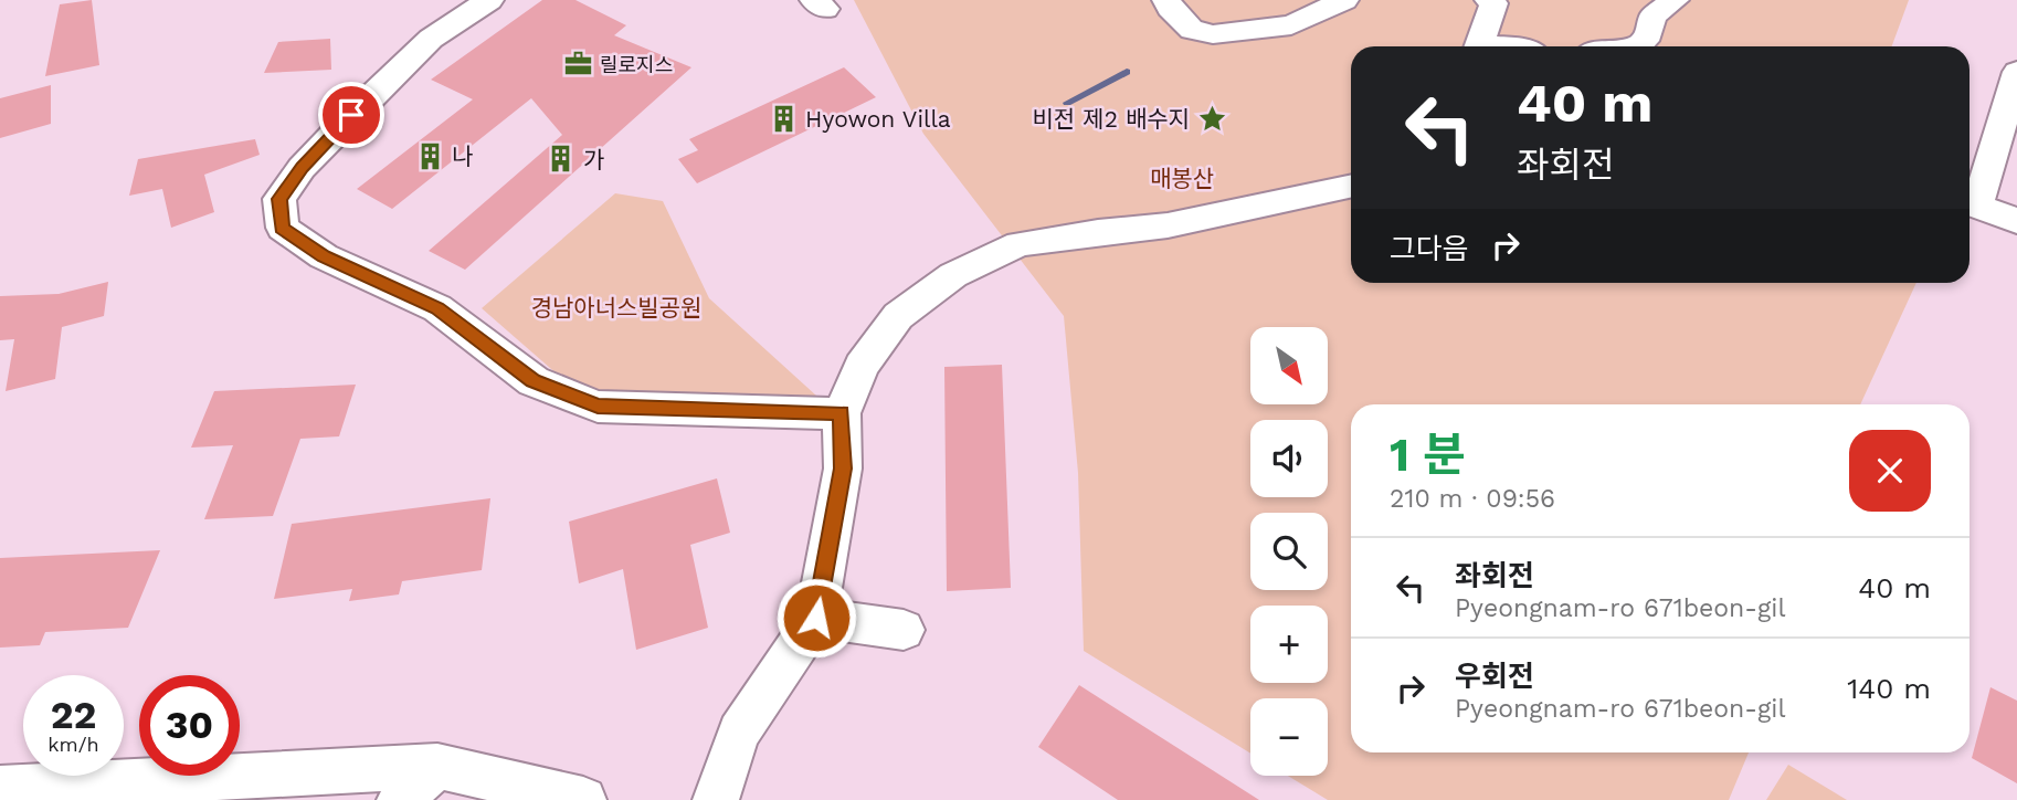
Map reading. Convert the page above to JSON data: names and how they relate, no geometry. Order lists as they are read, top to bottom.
{
  "parks": ["매봉산", "경남아너스빌공원"],
  "places": {
    "office": ["릴로지스"],
    "building": ["Hyowon Villa", "나", "가"],
    "place": ["비전 제2 배수지"]
  },
  "north": "bottom right",
  "page": {
    "turn": ["40 m", "좌회전"],
    "then": "그다음",
    "map_buttons": ["+", "−"],
    "heading": ["1 분", "210 m · 09:56"],
    "list": [
      {
        "name": "좌회전",
        "note": "Pyeongnam-ro 671beon-gil",
        "value": "40 m"
      },
      {
        "name": "우회전",
        "note": "Pyeongnam-ro 671beon-gil",
        "value": "140 m"
      }
    ],
    "speed": "22 km/h",
    "limit": "30"
  }
}
